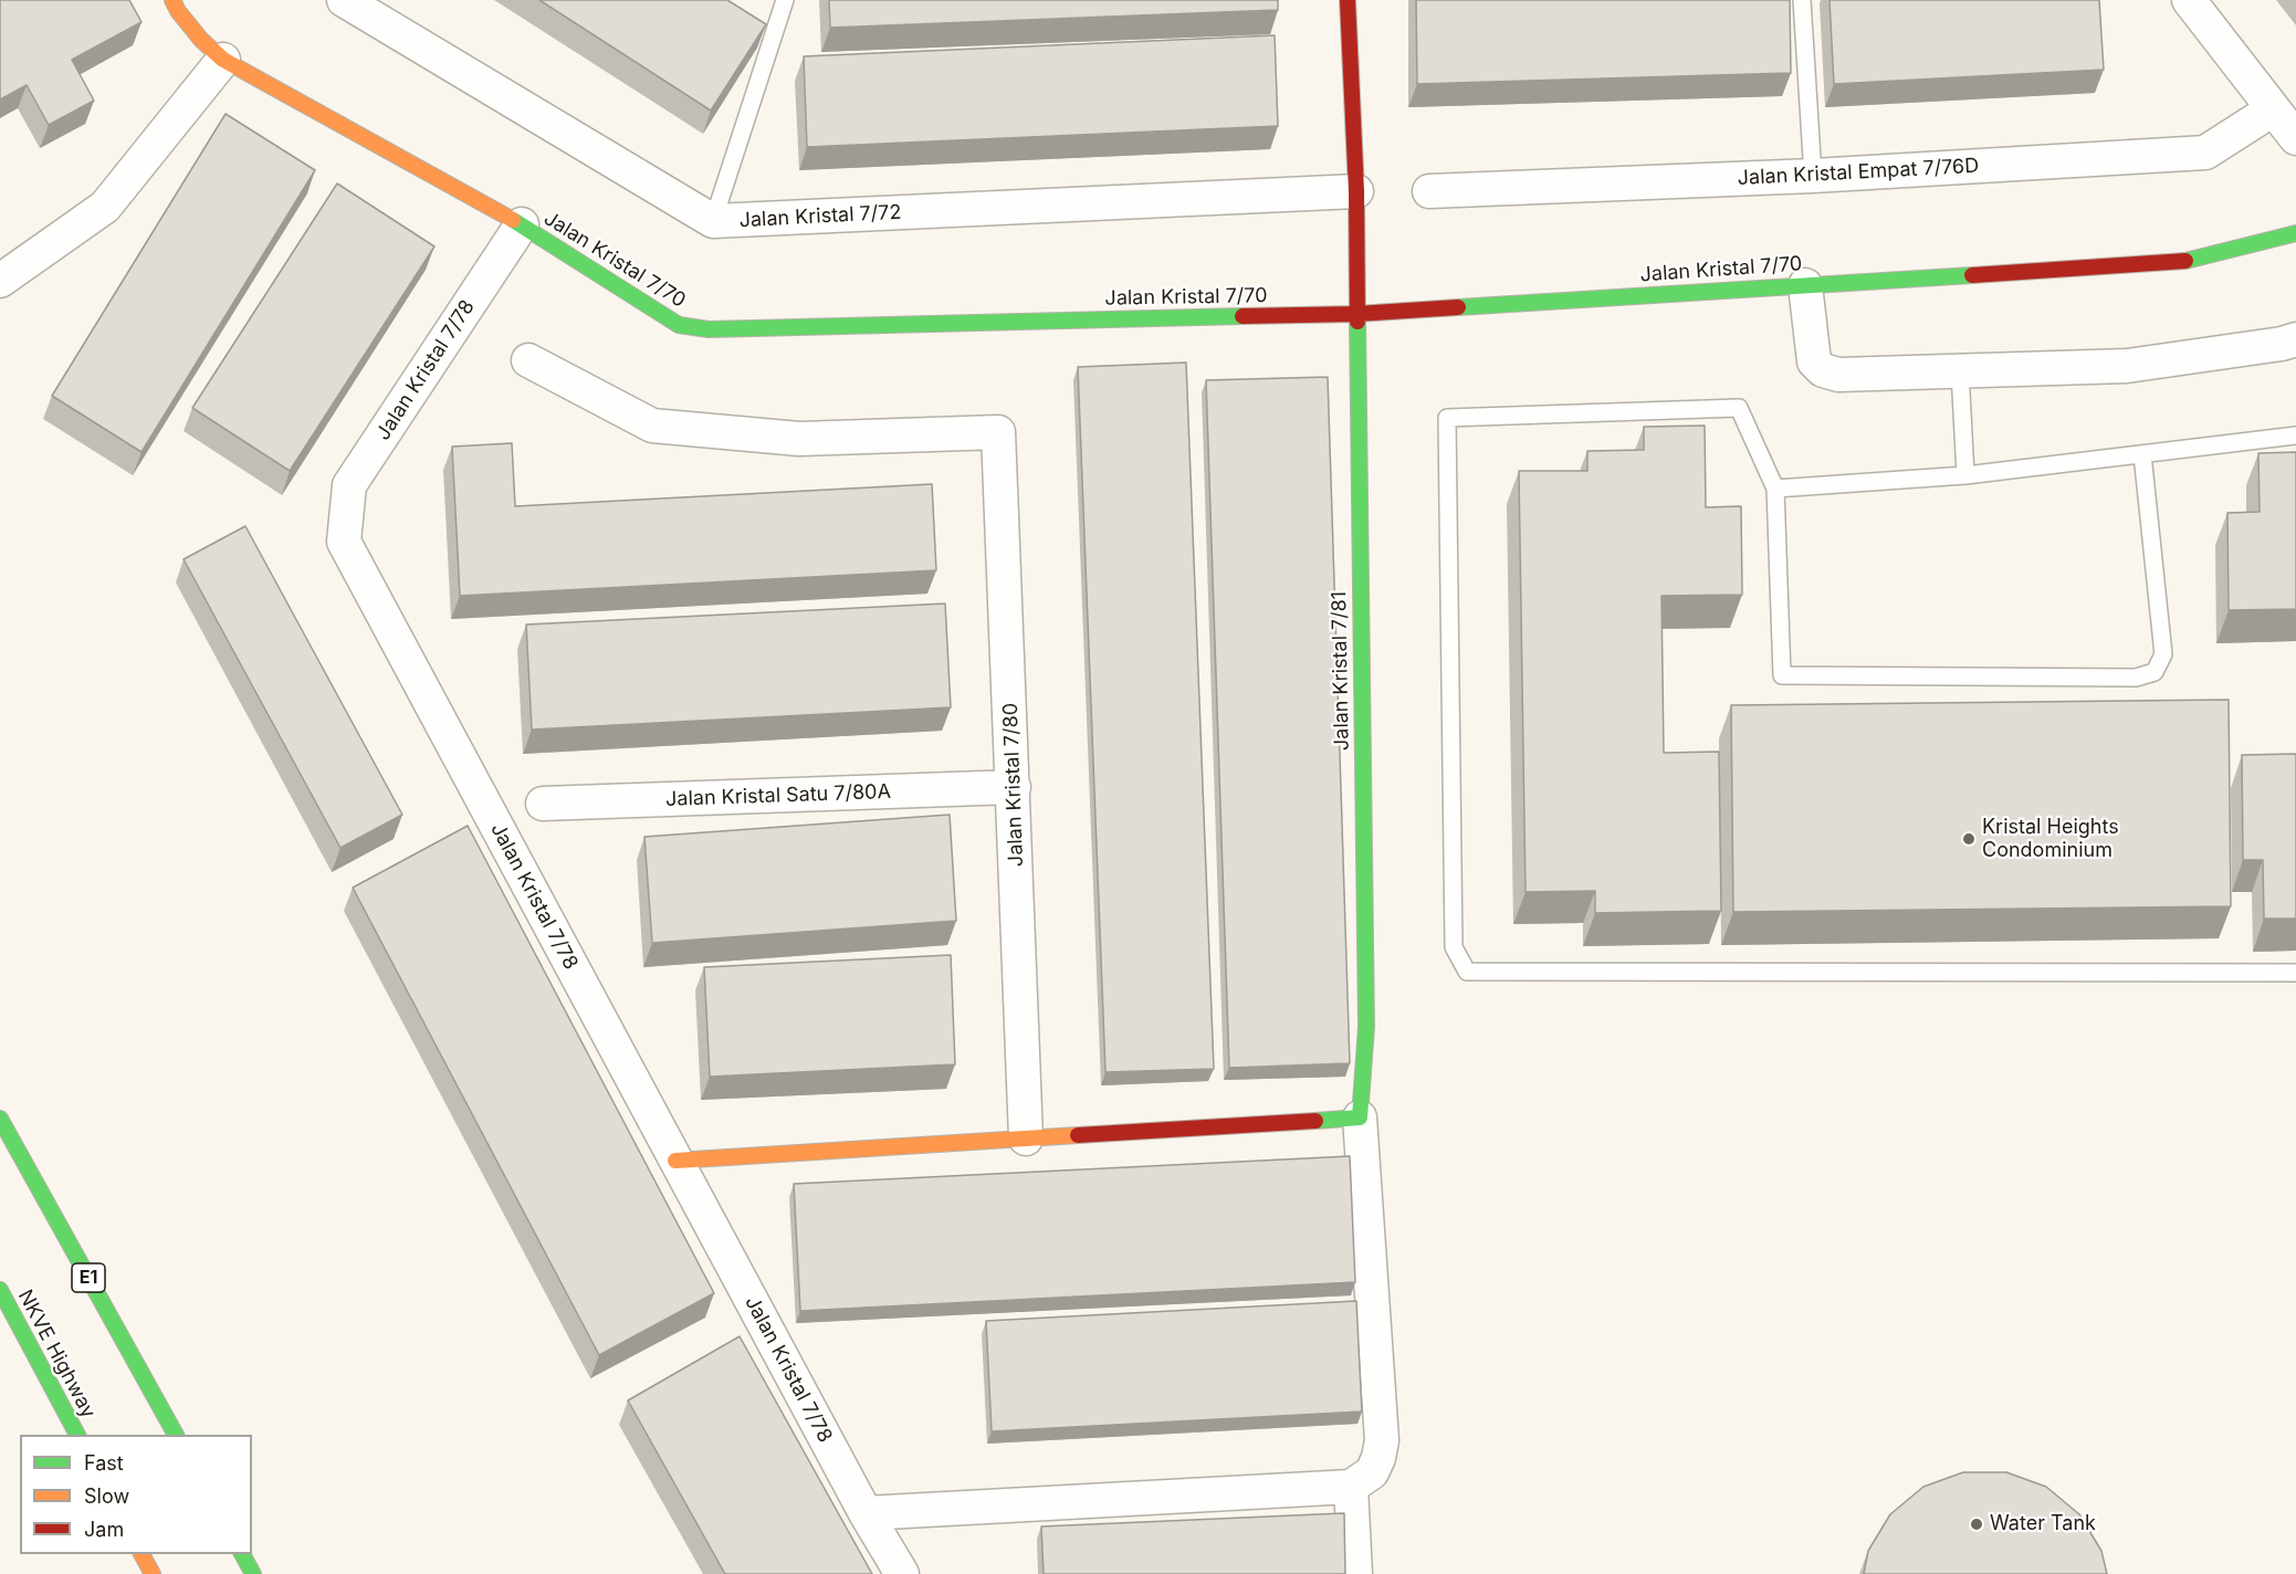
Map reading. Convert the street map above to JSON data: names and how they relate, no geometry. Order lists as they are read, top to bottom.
{
  "streets": {
    "main road": [
      "Jalan Kristal 7/70",
      "Jalan Kristal 7/81",
      "E1",
      "NKVE Highway"
    ],
    "street": [
      "Jalan Kristal Empat 7/76D",
      "Jalan Kristal 7/72",
      "Jalan Kristal 7/78",
      "Jalan Kristal 7/80",
      "Jalan Kristal Satu 7/80A"
    ]
  },
  "crossings": [
    ["Jalan Kristal 7/72", "Jalan Kristal 7/81"],
    ["Jalan Kristal 7/70", "Jalan Kristal 7/78"],
    ["Jalan Kristal 7/70", "Jalan Kristal 7/81"],
    ["Jalan Kristal 7/80", "Jalan Kristal Satu 7/80A"]
  ],
  "places": ["Kristal Heights Condominium", "Water Tank"],
  "legend": ["Fast", "Slow", "Jam"]
}
